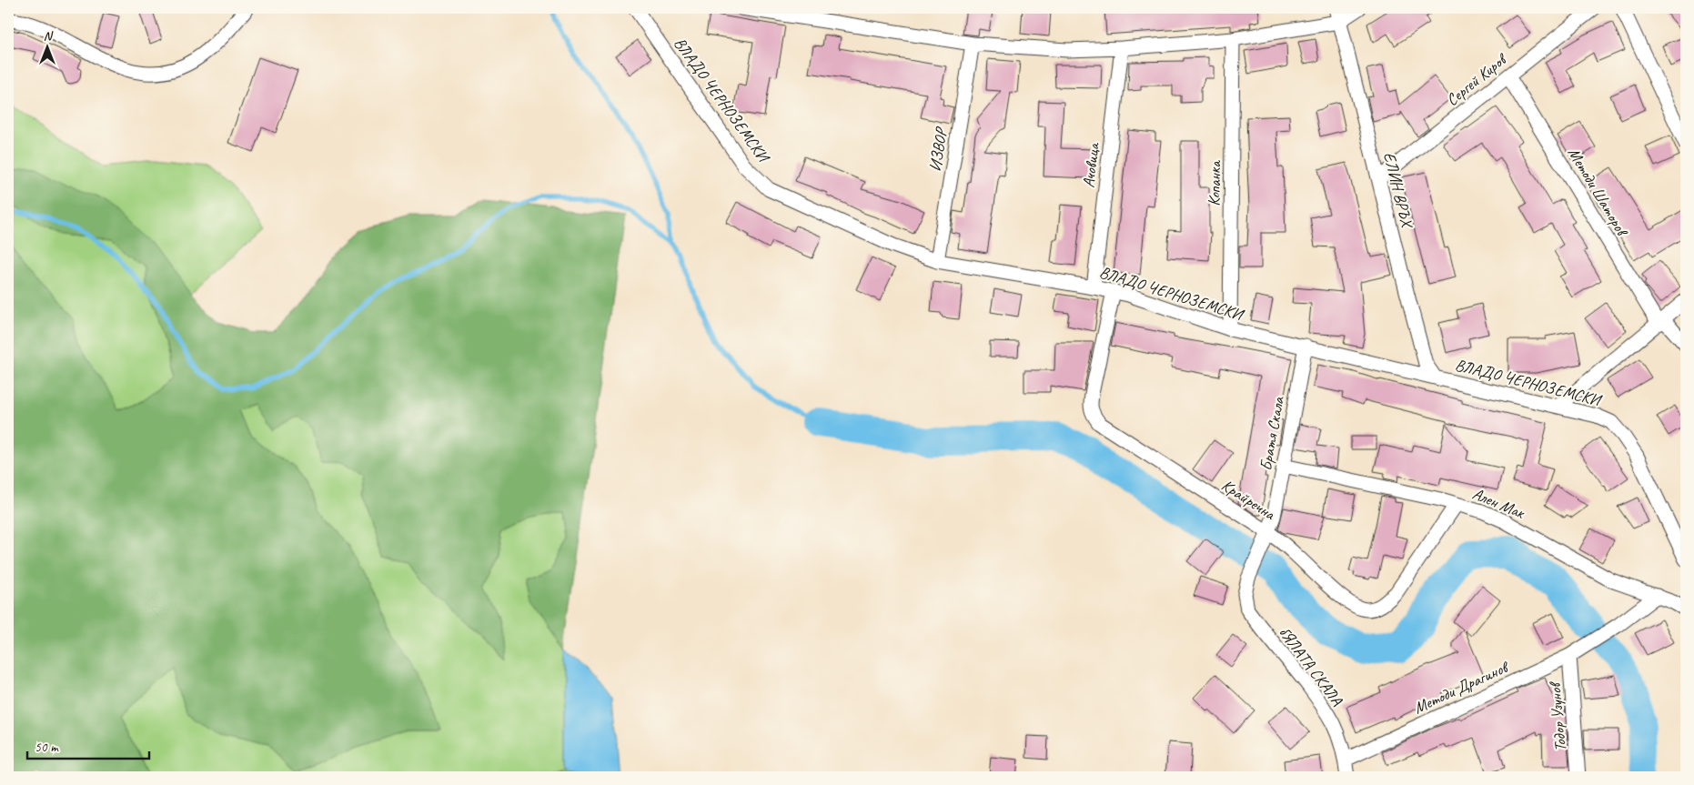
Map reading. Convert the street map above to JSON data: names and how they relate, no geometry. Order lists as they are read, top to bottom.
{
  "streets": {
    "street": [
      "Сергей Киров",
      "ВЛАДО ЧЕРНОЗЕМСКИ",
      "ИЗВОР",
      "Ачовица",
      "Копанка",
      "ЕЛИН ВРЪХ",
      "Методи Шаторов",
      "Братя Скала",
      "Крайречна",
      "Ален Мак",
      "бЯЛАТА СКАЛА",
      "Методи Драгинов",
      "Тодор Узунов"
    ]
  },
  "crossings": [
    ["Сергей Киров", "ЕЛИН ВРЪХ"],
    ["Сергей Киров", "Методи Шаторов"],
    ["ВЛАДО ЧЕРНОЗЕМСКИ", "ИЗВОР"],
    ["ВЛАДО ЧЕРНОЗЕМСКИ", "Ачовица"],
    ["ВЛАДО ЧЕРНОЗЕМСКИ", "Копанка"],
    ["ВЛАДО ЧЕРНОЗЕМСКИ", "ЕЛИН ВРЪХ"],
    ["ВЛАДО ЧЕРНОЗЕМСКИ", "Братя Скала"],
    ["ВЛАДО ЧЕРНОЗЕМСКИ", "Крайречна"],
    ["Братя Скала", "Крайречна"],
    ["Братя Скала", "Ален Мак"],
    ["Братя Скала", "бЯЛАТА СКАЛА"],
    ["Крайречна", "Ален Мак"],
    ["Ален Мак", "Методи Драгинов"],
    ["бЯЛАТА СКАЛА", "Методи Драгинов"],
    ["Методи Драгинов", "Тодор Узунов"]
  ],
  "scale_bar": "50 m",
  "north": "top"
}
